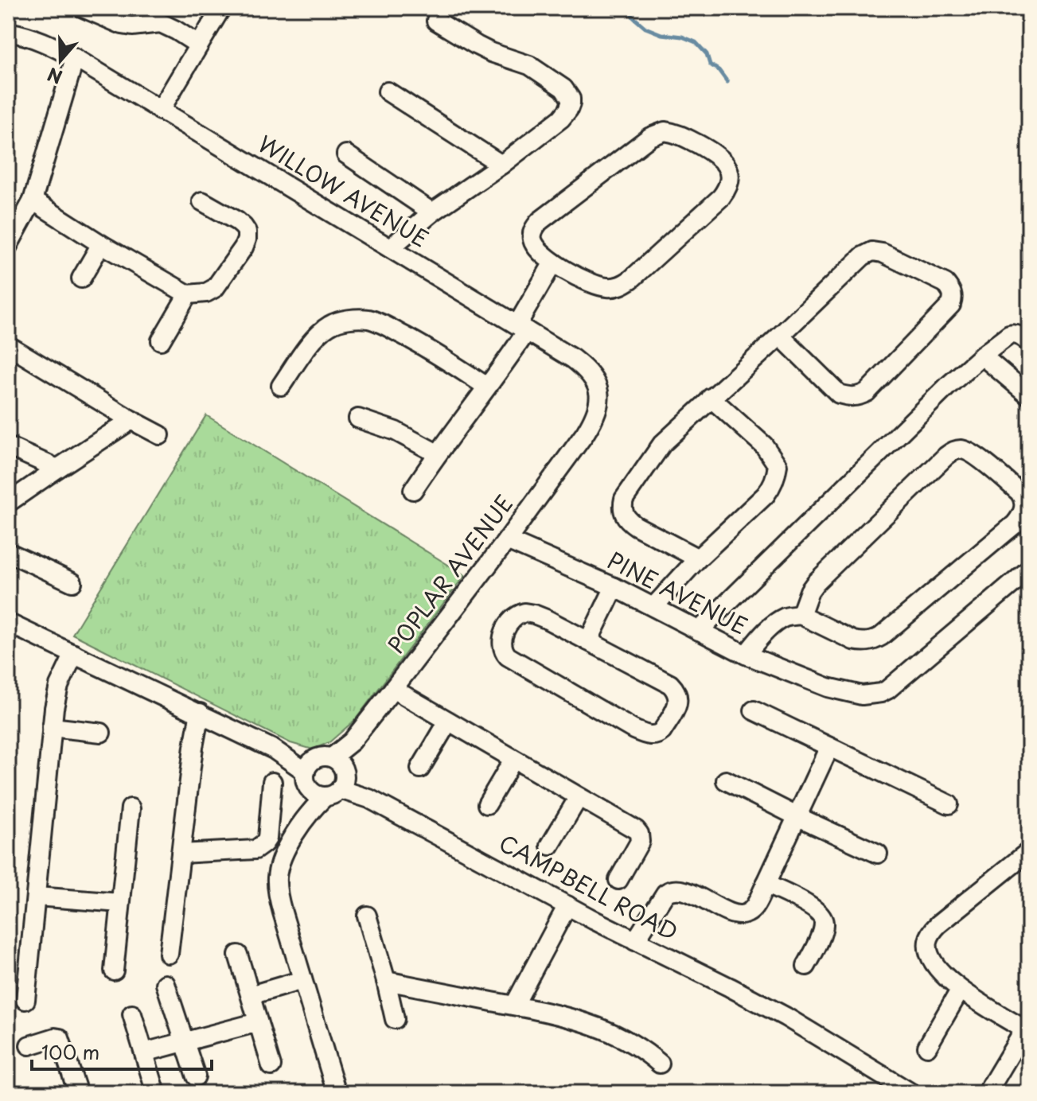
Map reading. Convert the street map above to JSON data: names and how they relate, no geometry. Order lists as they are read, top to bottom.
{
  "streets": {
    "street": [
      "WILLOW AVENUE",
      "POPLAR AVENUE",
      "PINE AVENUE",
      "CAMPBELL ROAD"
    ]
  },
  "crossings": [
    ["WILLOW AVENUE", "POPLAR AVENUE"],
    ["POPLAR AVENUE", "PINE AVENUE"],
    ["POPLAR AVENUE", "CAMPBELL ROAD"]
  ],
  "scale_bar": "100 m",
  "north": "bottom"
}
